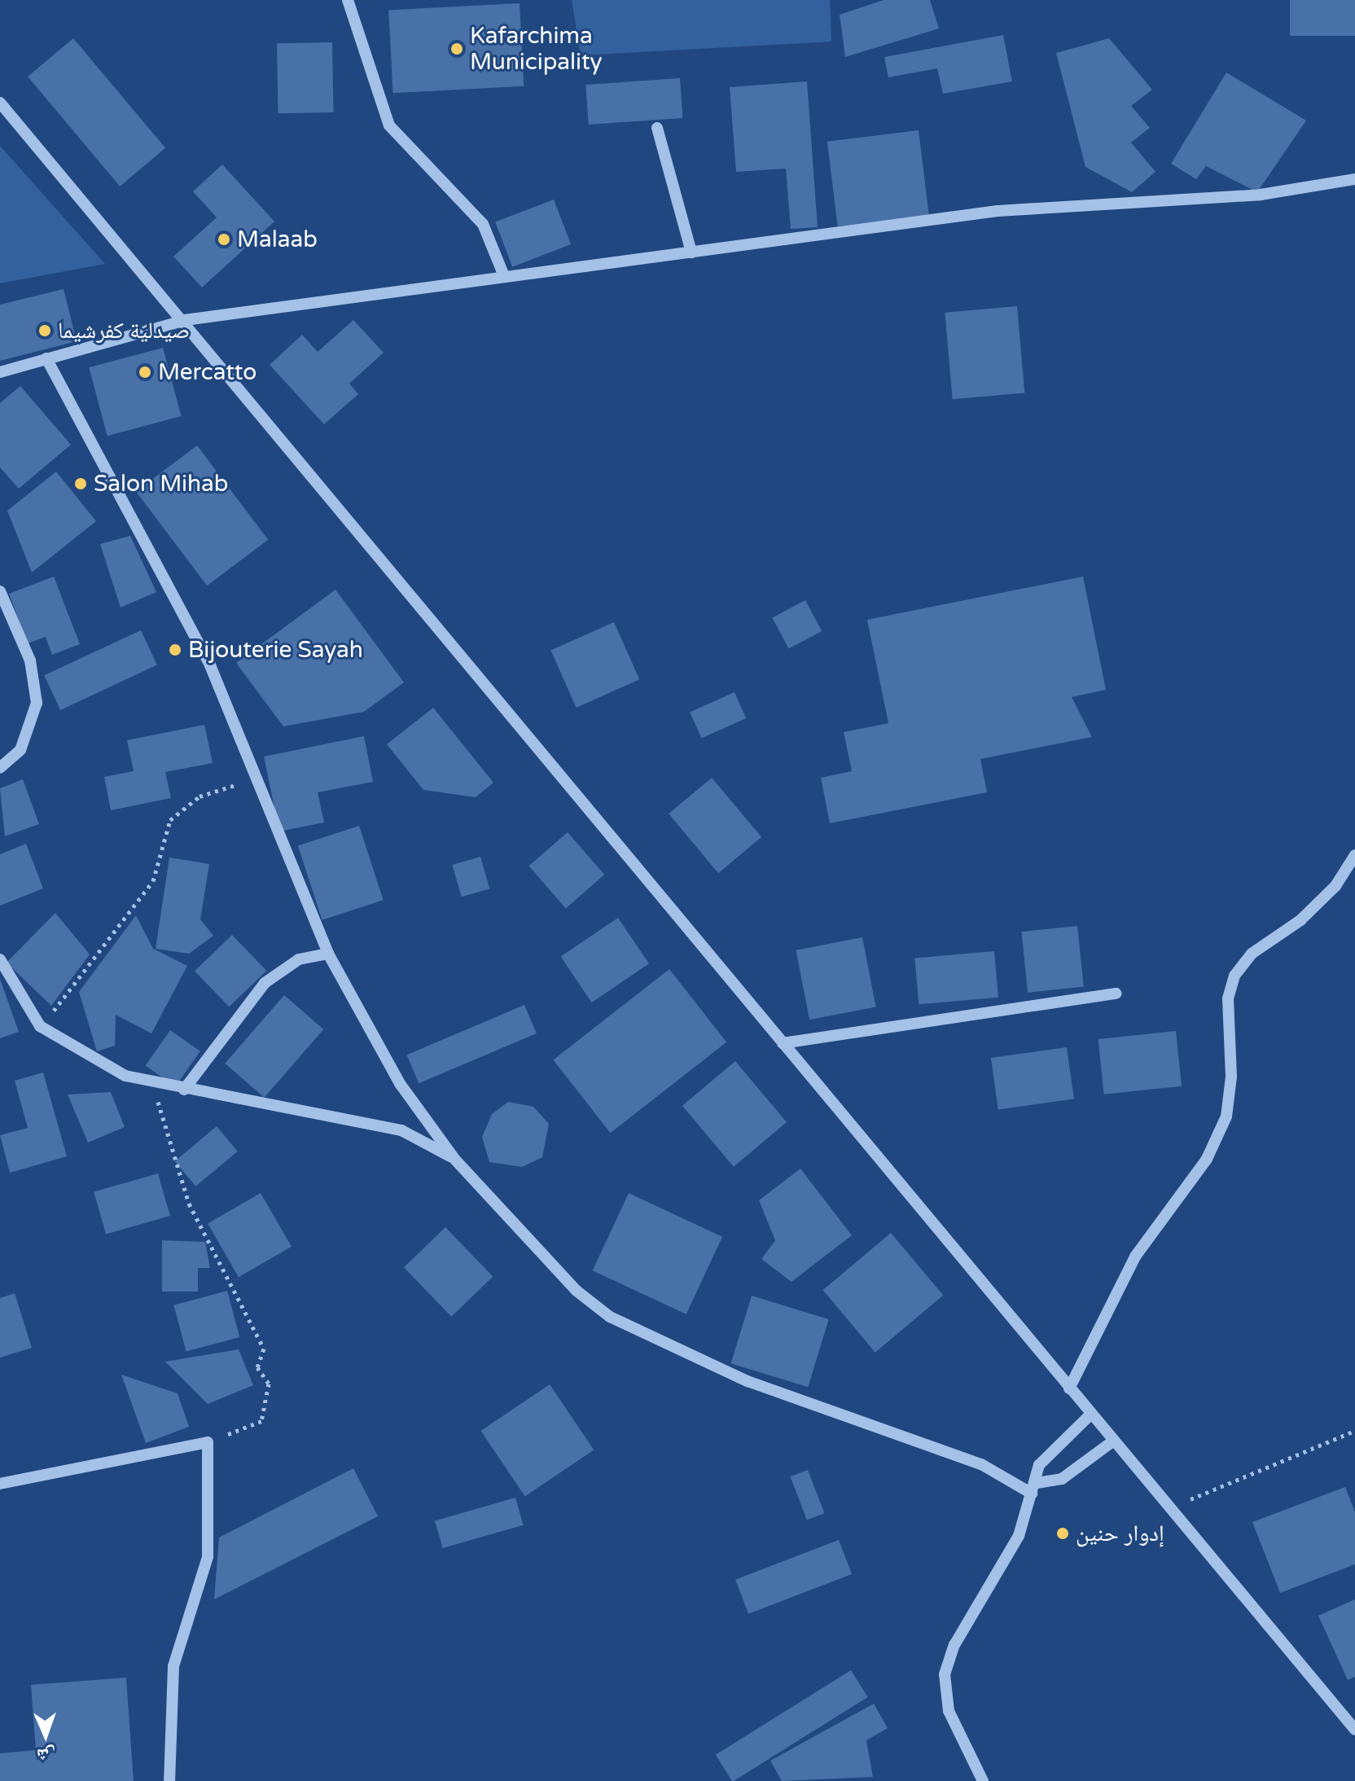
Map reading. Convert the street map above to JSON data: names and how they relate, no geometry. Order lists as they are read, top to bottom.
{
  "places": [
    "Kafarchima Municipality",
    "Malaab",
    "صيدليّة كفرشيما",
    "Mercatto",
    "Salon Mihab",
    "Bijouterie Sayah",
    "إدوار حنين"
  ],
  "north": "bottom"
}
